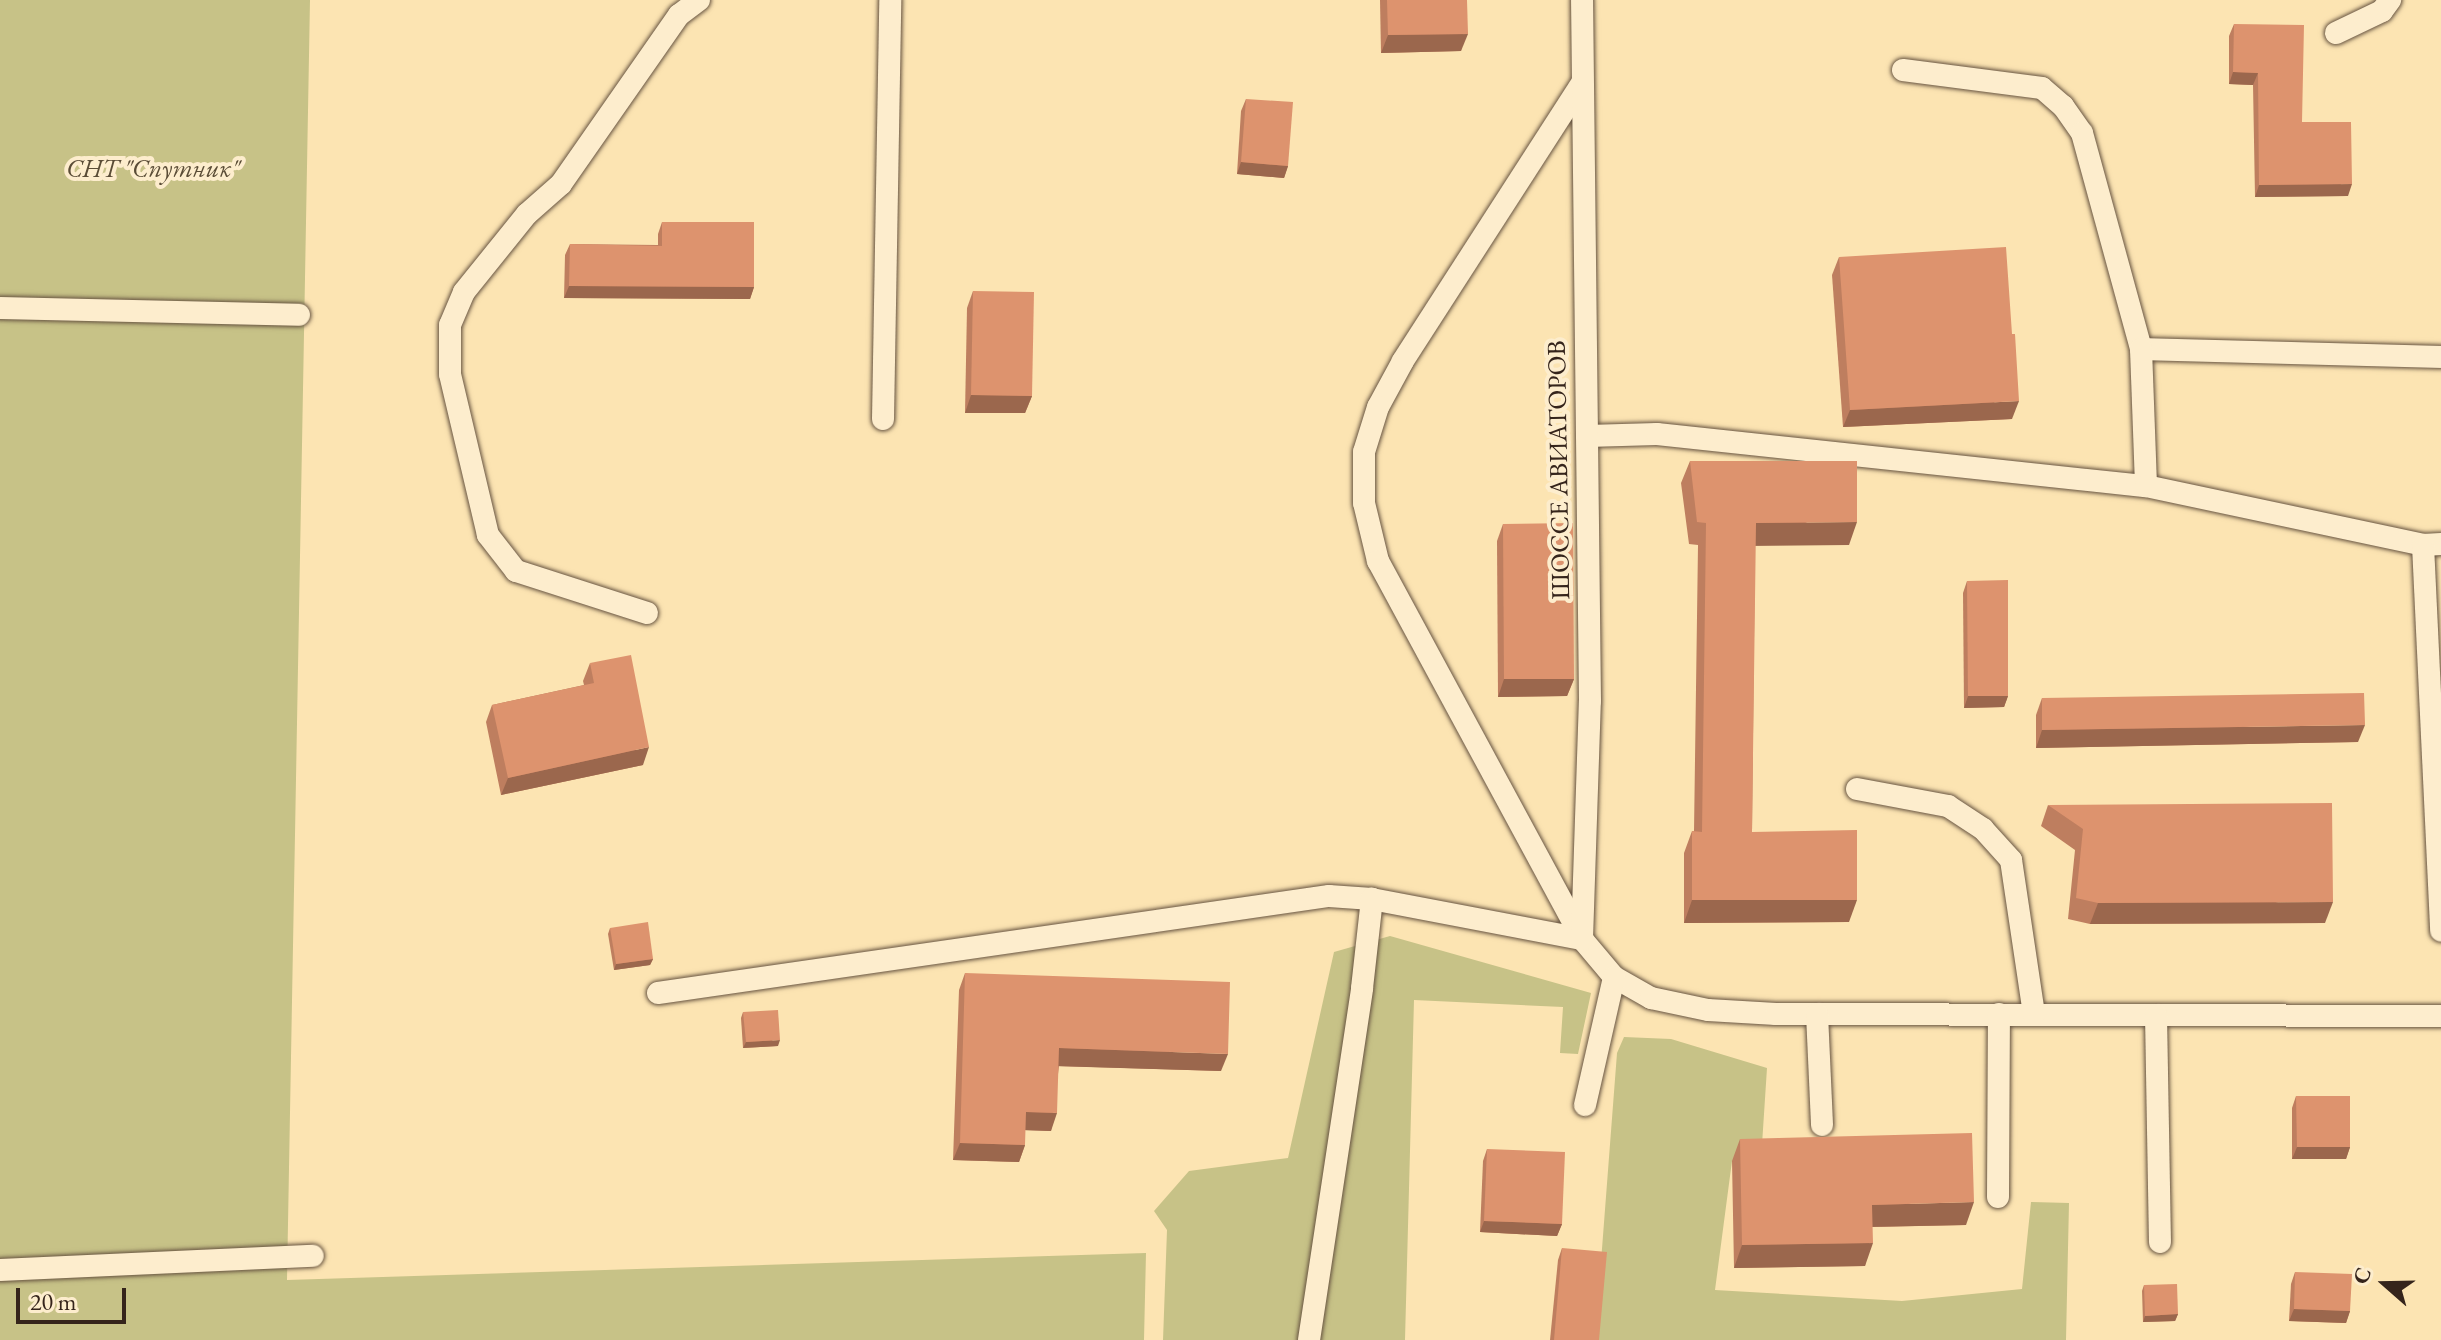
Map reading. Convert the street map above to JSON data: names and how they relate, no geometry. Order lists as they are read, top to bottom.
{
  "streets": {
    "lane": ["ШОССЕ АВИАТОРОВ"]
  },
  "parks": ["СНТ \"Спутник\""],
  "scale_bar": "20 m",
  "north": "left"
}
